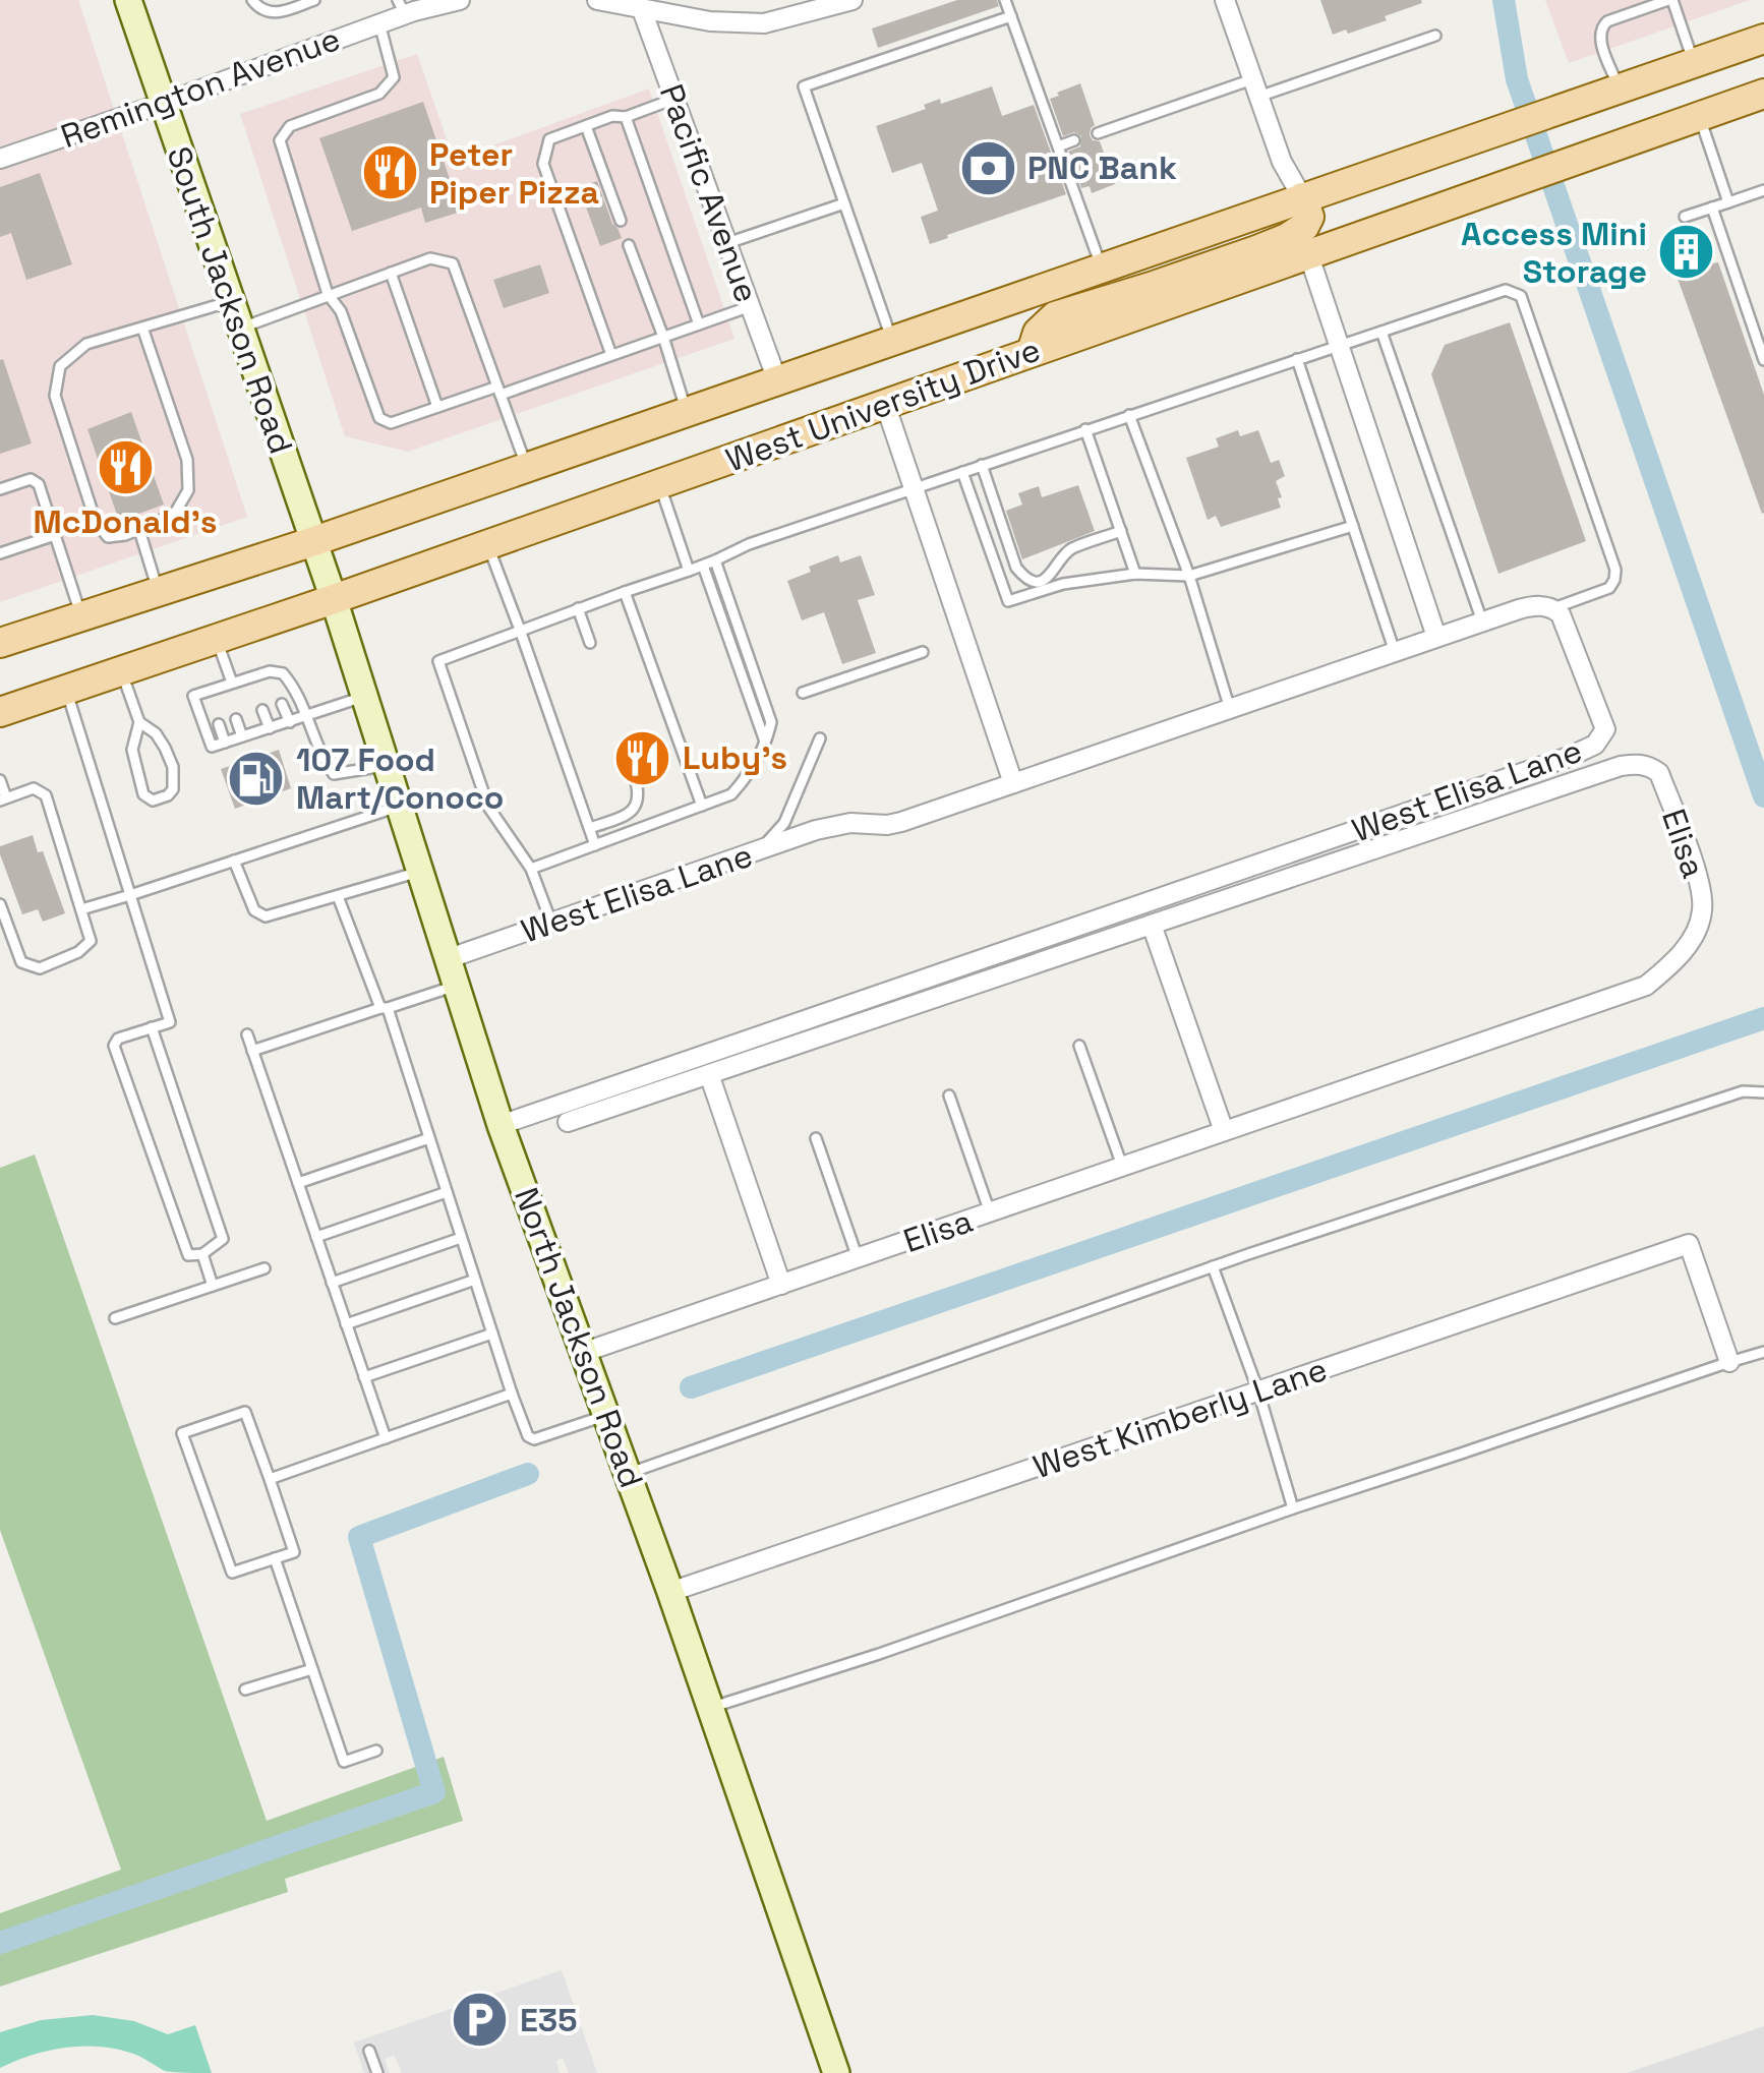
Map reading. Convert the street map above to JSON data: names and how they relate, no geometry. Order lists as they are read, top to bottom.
{
  "streets": {
    "main road": ["South Jackson Road", "West University Drive", "North Jackson Road"],
    "street": [
      "Remington Avenue",
      "Pacific Avenue",
      "West Elisa Lane",
      "Elisa",
      "West Kimberly Lane"
    ]
  },
  "crossings": [
    ["Remington Avenue", "South Jackson Road"],
    ["Pacific Avenue", "West University Drive"],
    ["South Jackson Road", "West University Drive"],
    ["South Jackson Road", "North Jackson Road"],
    ["West University Drive", "North Jackson Road"],
    ["West Elisa Lane", "North Jackson Road"],
    ["Elisa", "North Jackson Road"],
    ["North Jackson Road", "West Kimberly Lane"]
  ],
  "places": {
    "bank": ["PNC Bank"],
    "restaurant": ["Peter Piper Pizza", "McDonald's", "Luby's"],
    "building": ["Access Mini Storage"],
    "fuel station": ["107 Food Mart/Conoco"],
    "parking": ["E35"]
  }
}
